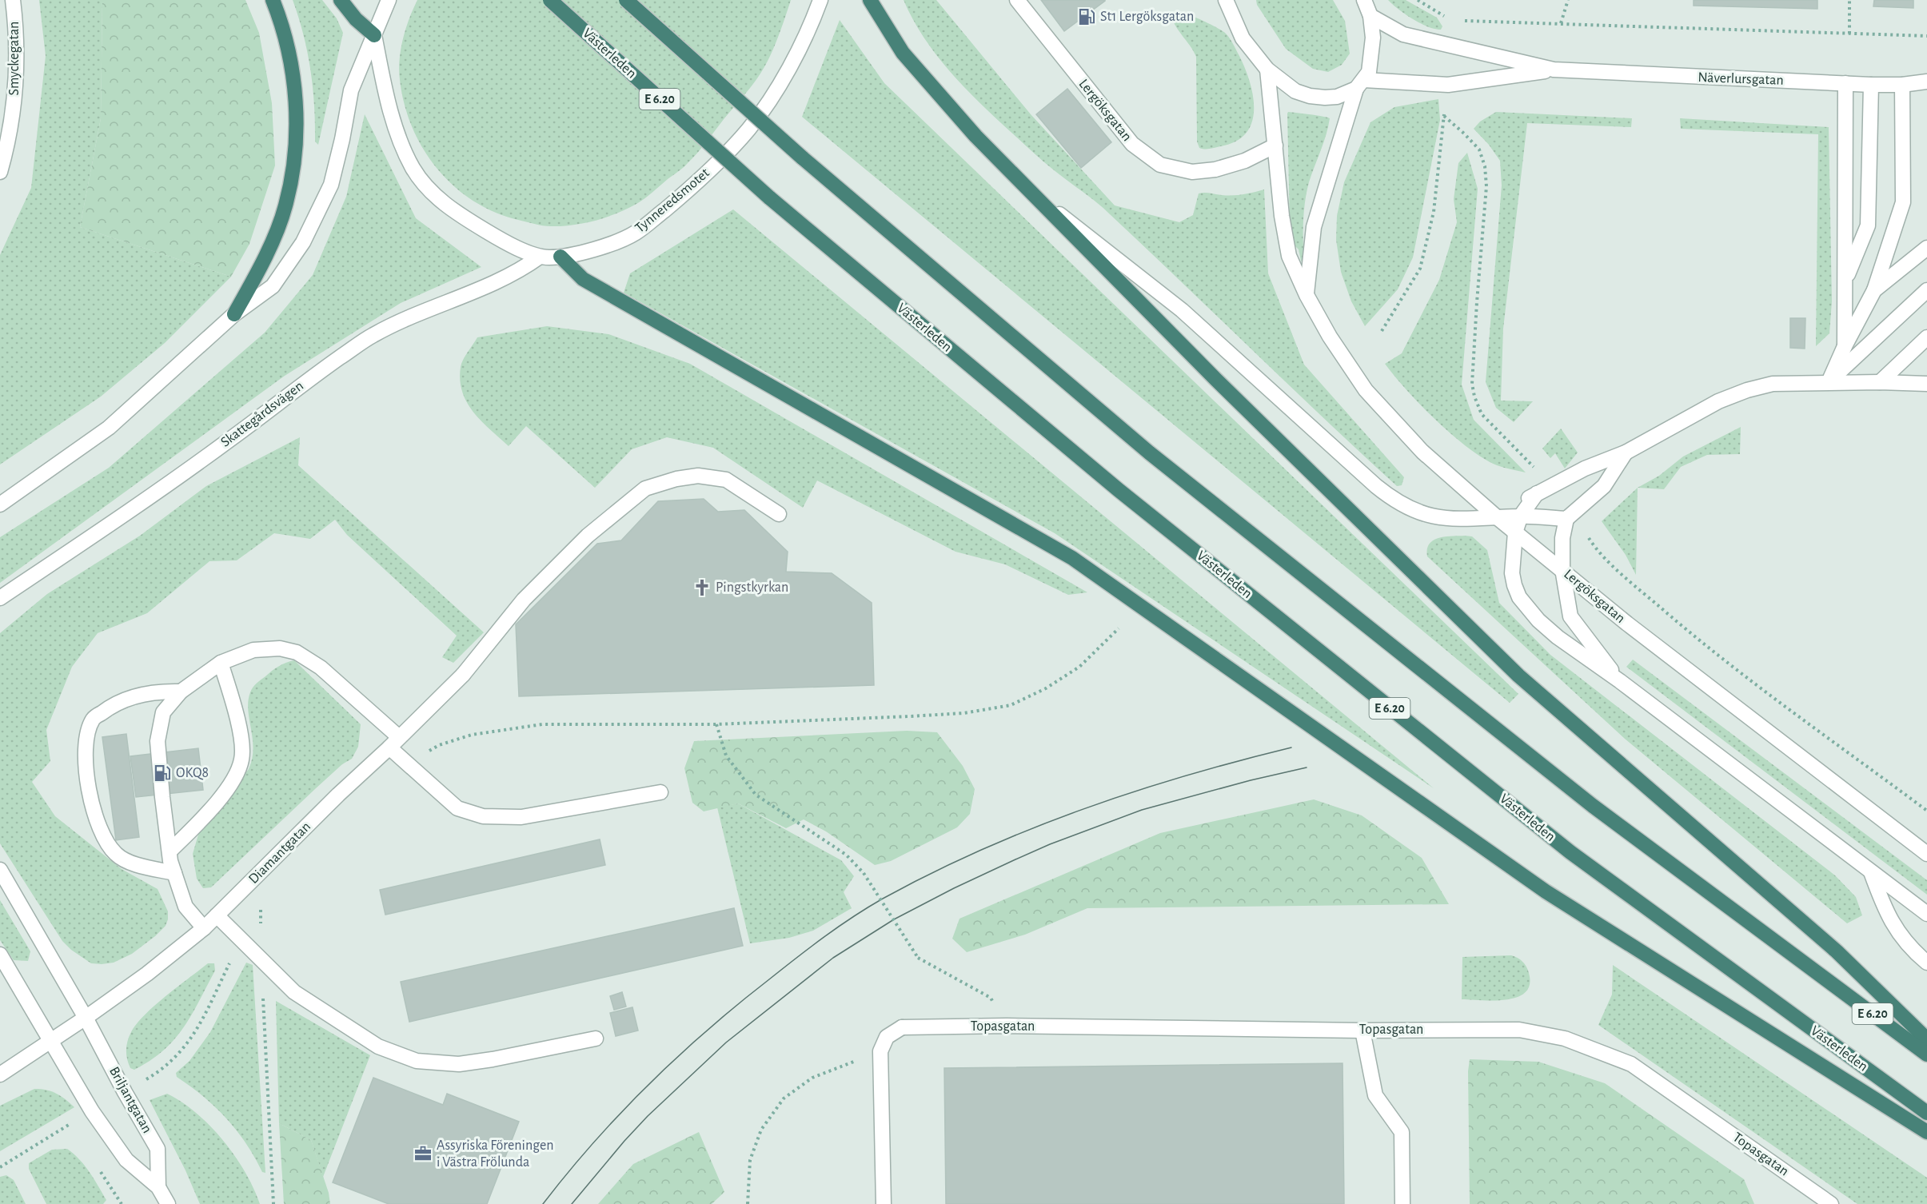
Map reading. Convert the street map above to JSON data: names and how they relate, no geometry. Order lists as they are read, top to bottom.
{
  "streets": {
    "highway": ["Västerleden", "E 6.20"],
    "street": [
      "Smyckegatan",
      "Näverlursgatan",
      "Lergöksgatan",
      "Tynneredsmotet",
      "Skattegårdsvägen",
      "Diamantgatan",
      "Topasgatan",
      "Briljantgatan"
    ]
  },
  "crossings": [
    ["Tynneredsmotet", "Skattegårdsvägen"],
    ["Diamantgatan", "Briljantgatan"]
  ],
  "places": {
    "fuel station": ["St1 Lergöksgatan", "OKQ8"],
    "church": ["Pingstkyrkan"],
    "office": ["Assyriska Föreningen i Västra Frölunda"]
  }
}
